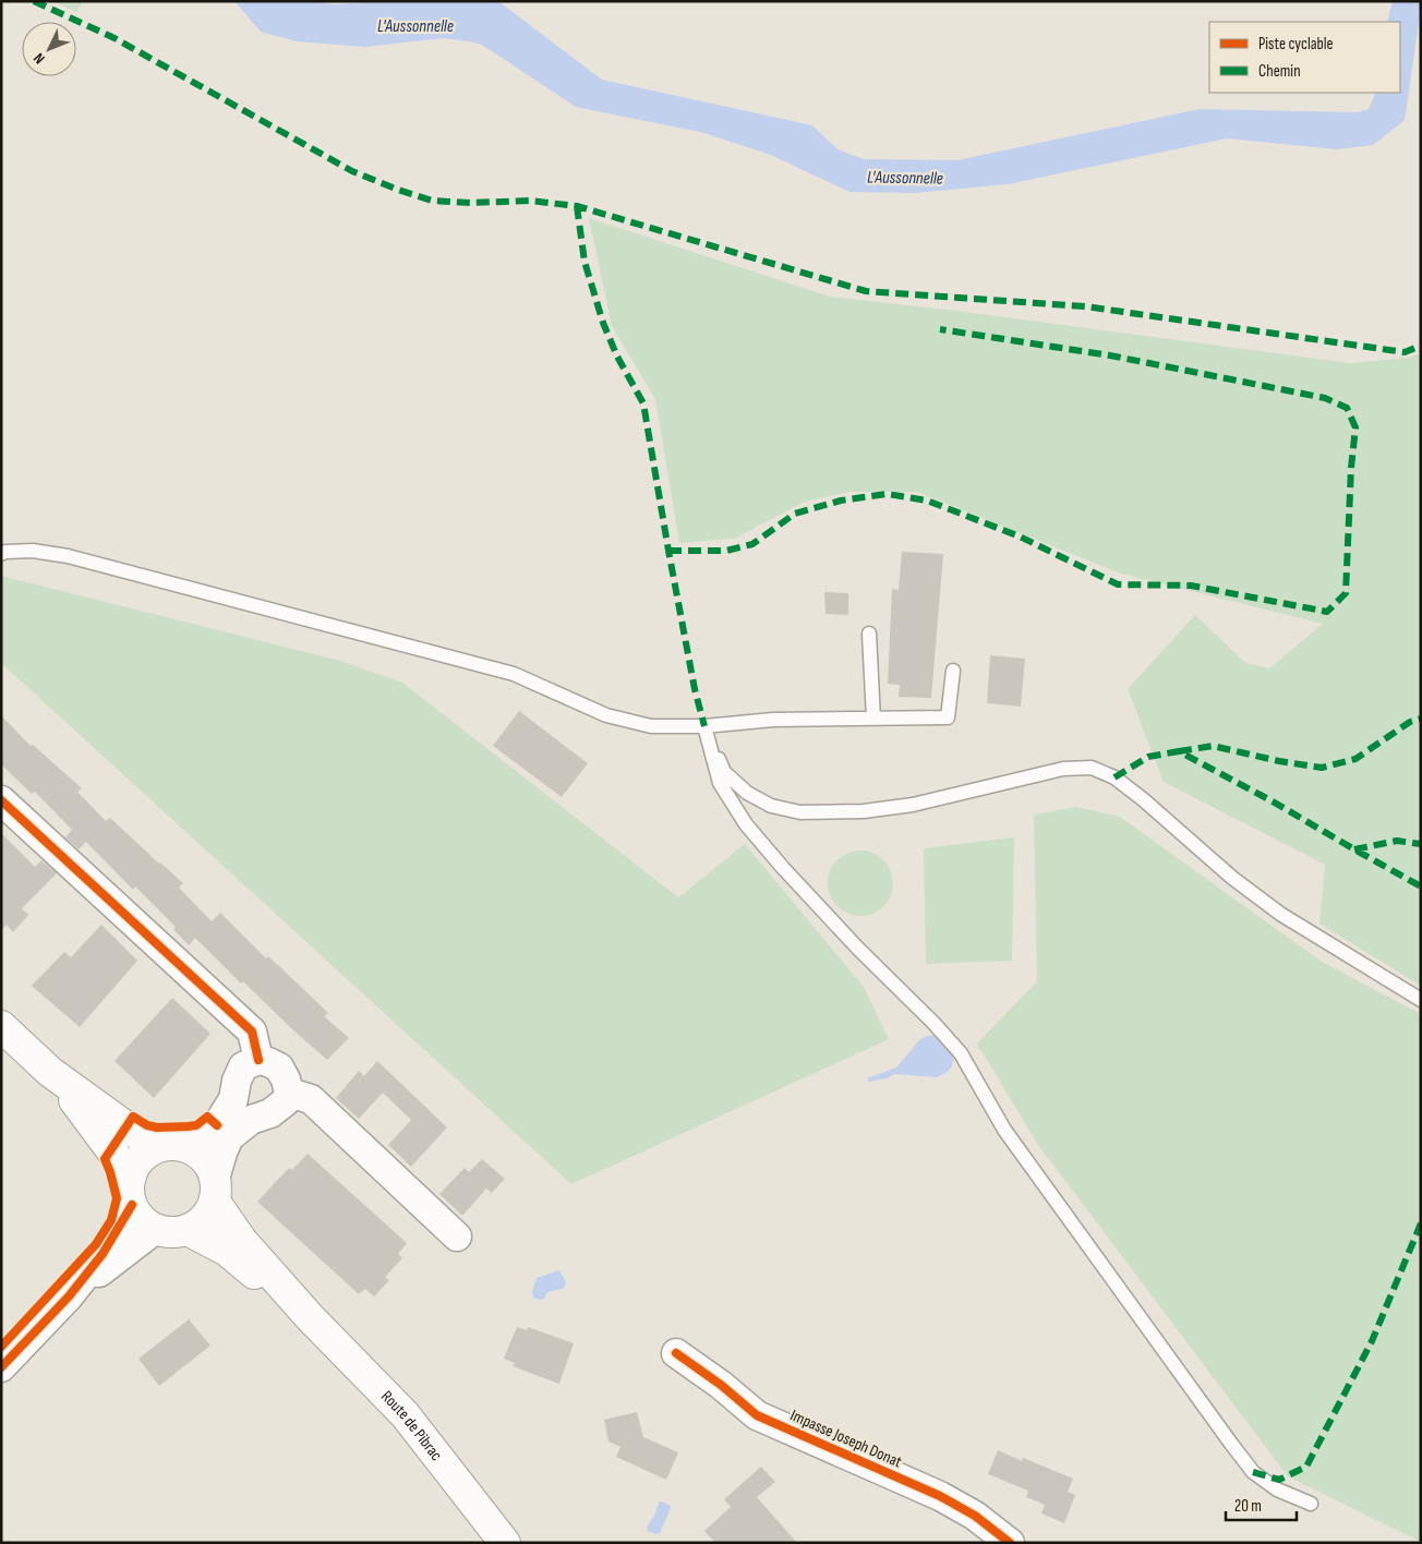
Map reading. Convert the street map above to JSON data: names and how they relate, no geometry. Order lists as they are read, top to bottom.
{
  "streets": {
    "main road": ["Route de Pibrac"],
    "street": ["Impasse Joseph Donat"]
  },
  "water": ["L'Aussonnelle"],
  "legend": ["Piste cyclable", "Chemin"],
  "scale_bar": "20 m",
  "north": "bottom left"
}
